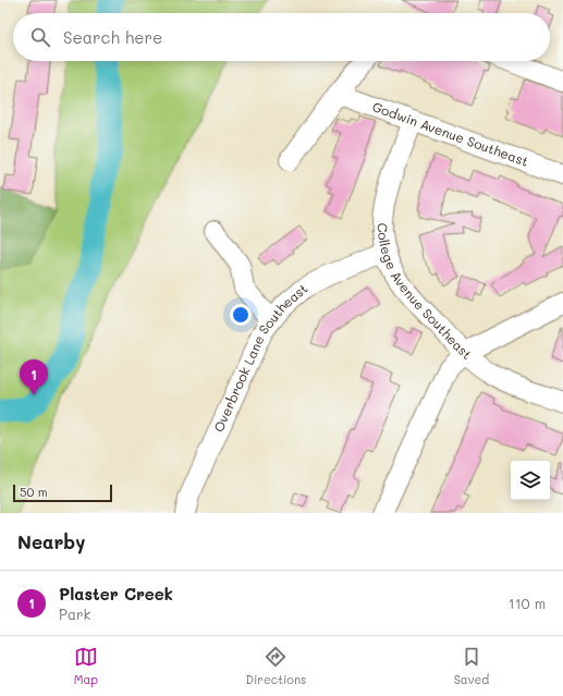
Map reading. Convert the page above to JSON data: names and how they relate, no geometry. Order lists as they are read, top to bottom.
{
  "streets": {
    "street": ["Godwin Avenue Southeast", "College Avenue Southeast", "Overbrook Lane Southeast"]
  },
  "crossings": [
    ["Godwin Avenue Southeast", "College Avenue Southeast"],
    ["College Avenue Southeast", "Overbrook Lane Southeast"]
  ],
  "scale_bar": "50 m",
  "page": {
    "search": "Search here",
    "pins": "1",
    "scale": "50 m",
    "heading": "Nearby",
    "list": [
      {
        "mark": "1",
        "name": "Plaster Creek",
        "note": "Park",
        "value": "110 m"
      }
    ],
    "nav": ["Map", "Directions", "Saved"]
  }
}
